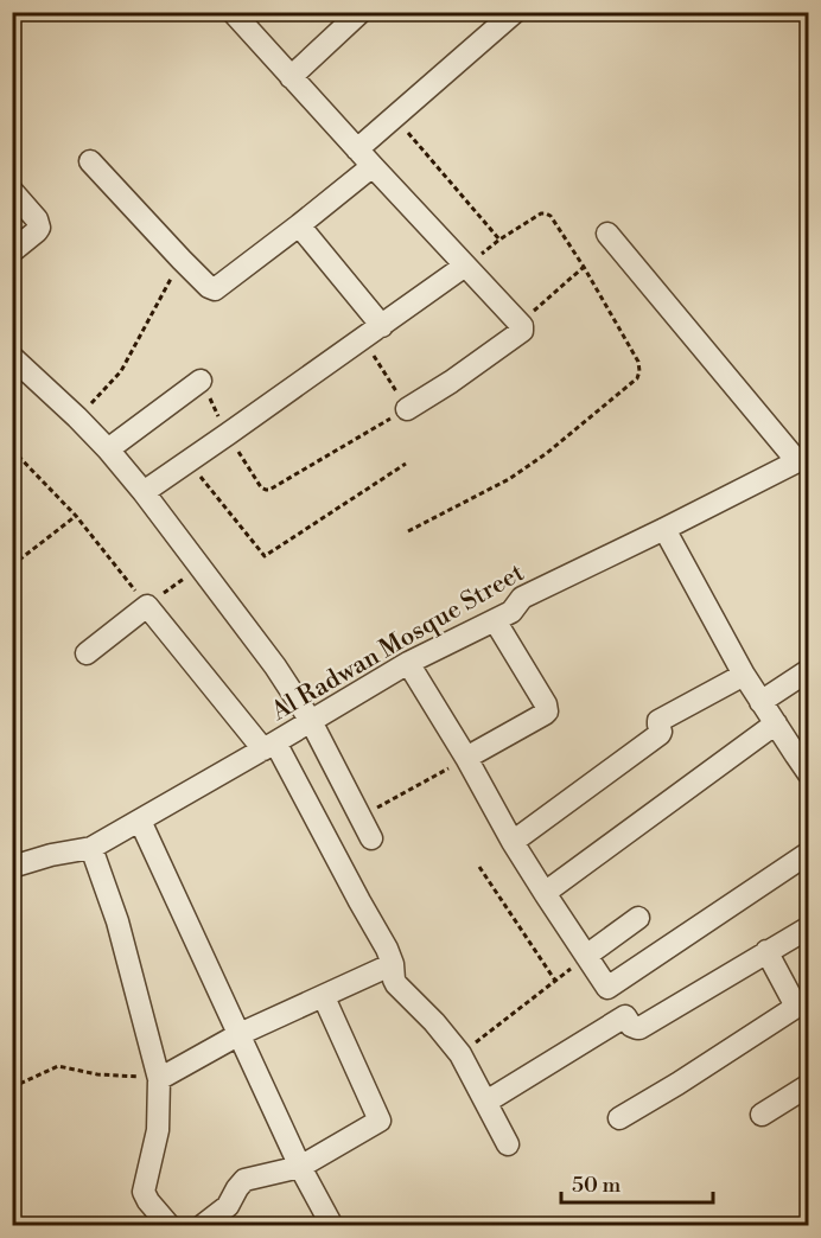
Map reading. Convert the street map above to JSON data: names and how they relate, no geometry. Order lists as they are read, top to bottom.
{
  "streets": {
    "street": ["Al Radwan Mosque Street"]
  },
  "scale_bar": "50 m"
}
